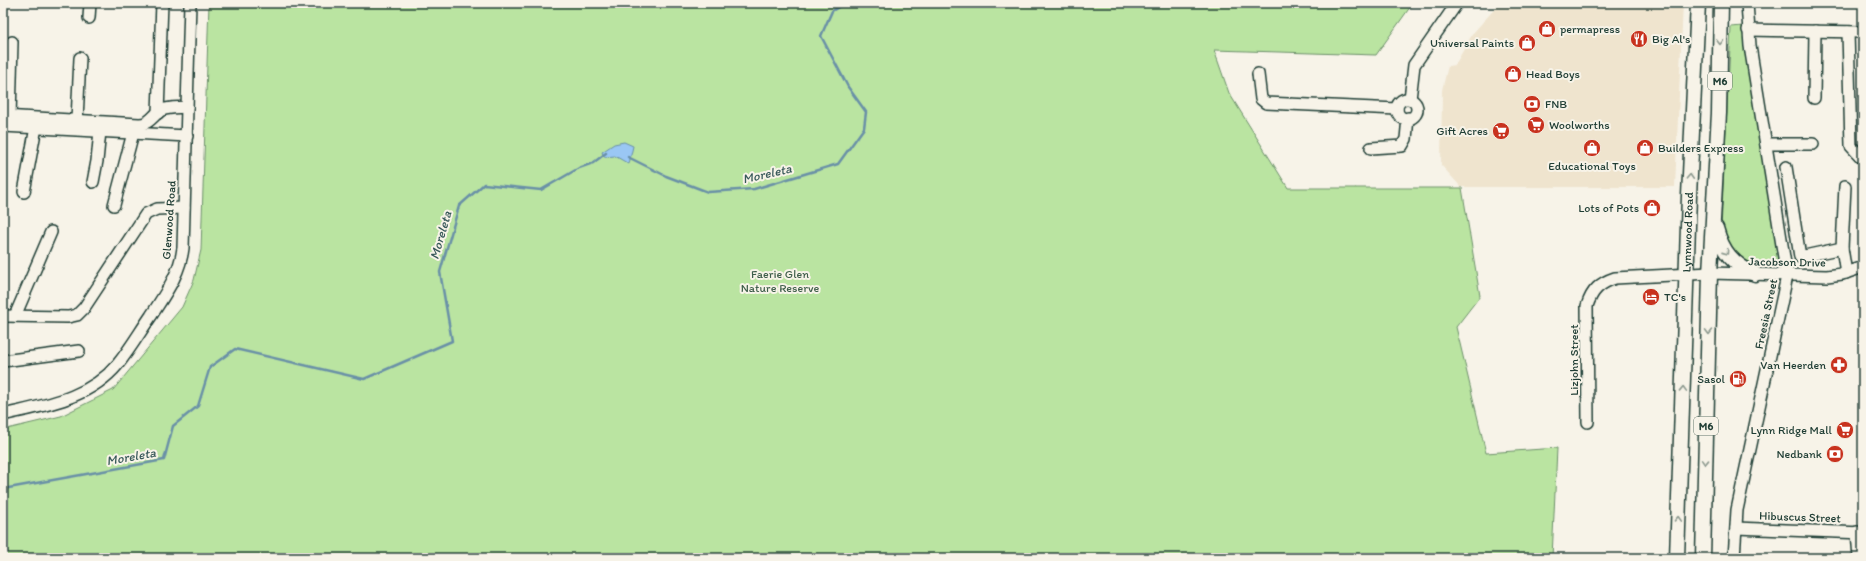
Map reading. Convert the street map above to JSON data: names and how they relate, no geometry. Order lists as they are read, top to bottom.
{
  "streets": {
    "main road": ["M6", "Lynnwood Road"],
    "street": [
      "Glenwood Road",
      "Jacobson Drive",
      "Freesia Street",
      "Lizjohn Street",
      "Hibuscus Street"
    ]
  },
  "crossings": [
    ["Lynnwood Road", "Jacobson Drive"],
    ["Lynnwood Road", "Lizjohn Street"],
    ["Jacobson Drive", "Freesia Street"],
    ["Jacobson Drive", "Lizjohn Street"],
    ["Freesia Street", "Hibuscus Street"]
  ],
  "water": ["Moreleta"],
  "parks": ["Faerie Glen Nature Reserve"],
  "places": {
    "shop": [
      "permapress",
      "Universal Paints",
      "Head Boys",
      "Educational Toys",
      "Builders Express",
      "Lots of Pots"
    ],
    "restaurant": ["Big Al's"],
    "bank": ["FNB", "Nedbank"],
    "supermarket": ["Woolworths", "Gift Acres", "Lynn Ridge Mall"],
    "hotel": ["TC's"],
    "pharmacy": ["Van Heerden"],
    "fuel station": ["Sasol"]
  }
}
